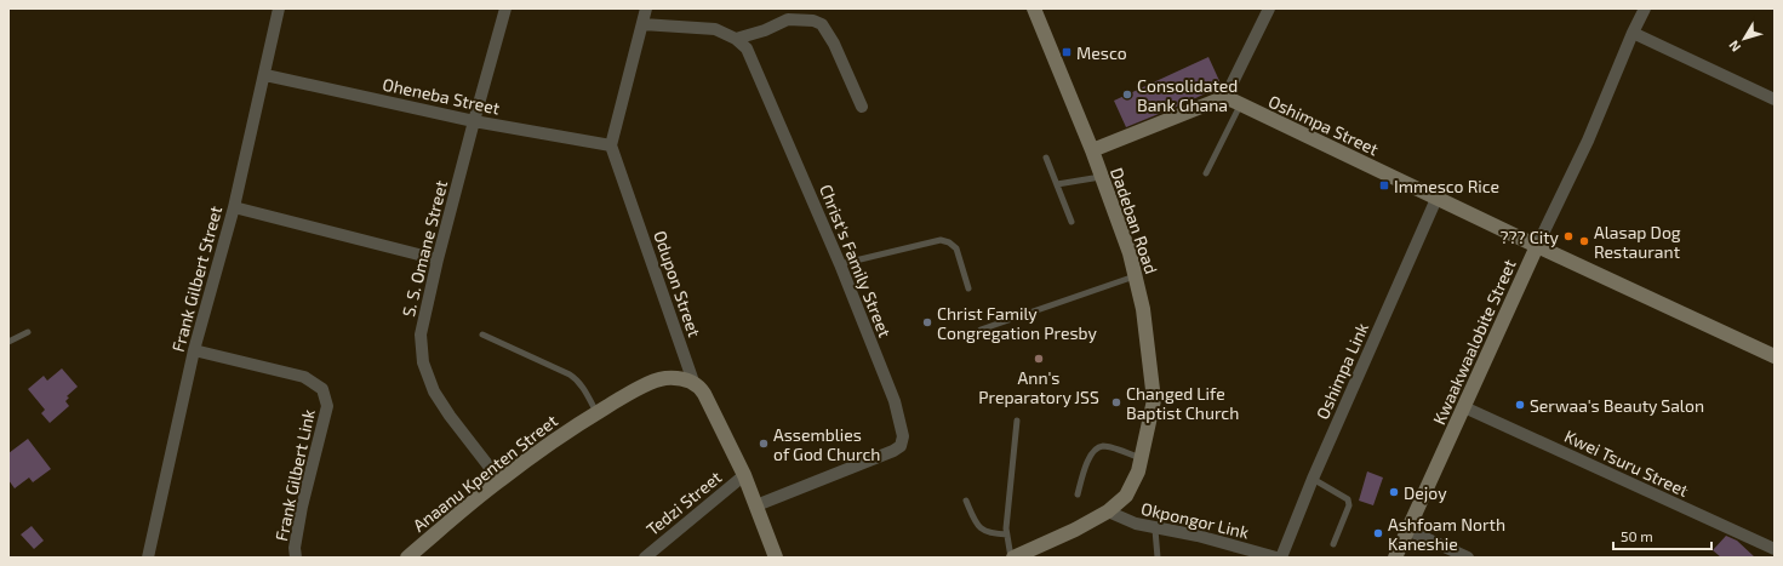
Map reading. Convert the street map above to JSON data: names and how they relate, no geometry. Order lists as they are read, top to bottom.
{
  "streets": {
    "street": [
      "Oheneba Street",
      "Oshimpa Street",
      "Dadeban Road",
      "S. S. Omane Street",
      "Christ's Family Street",
      "Frank Gilbert Street",
      "Odupon Street",
      "Kwaakwaalobite Street",
      "Oshimpa Link",
      "Kwei Tsuru Street",
      "Anaanu Kpenten Street",
      "Frank Gilbert Link",
      "Tedzi Street",
      "Okpongor Link"
    ]
  },
  "crossings": [
    ["Oheneba Street", "S. S. Omane Street"],
    ["Oheneba Street", "Frank Gilbert Street"],
    ["Oheneba Street", "Odupon Street"],
    ["Oshimpa Street", "Kwaakwaalobite Street"],
    ["Oshimpa Street", "Oshimpa Link"],
    ["Dadeban Road", "Okpongor Link"],
    ["S. S. Omane Street", "Anaanu Kpenten Street"],
    ["Christ's Family Street", "Odupon Street"],
    ["Frank Gilbert Street", "Frank Gilbert Link"],
    ["Odupon Street", "Anaanu Kpenten Street"],
    ["Odupon Street", "Tedzi Street"],
    ["Kwaakwaalobite Street", "Kwei Tsuru Street"]
  ],
  "places": {
    "transit": ["Mesco", "Immesco Rice"],
    "other": [
      "Consolidated Bank Ghana",
      "??? City",
      "Alasap Dog Restaurant",
      "Christ Family Congregation Presby",
      "Ann's Preparatory JSS",
      "Changed Life Baptist Church",
      "Serwaa's Beauty Salon",
      "Assemblies of God Church",
      "Dejoy",
      "Ashfoam North Kaneshie"
    ]
  },
  "scale_bar": "50 m",
  "north": "bottom left"
}
